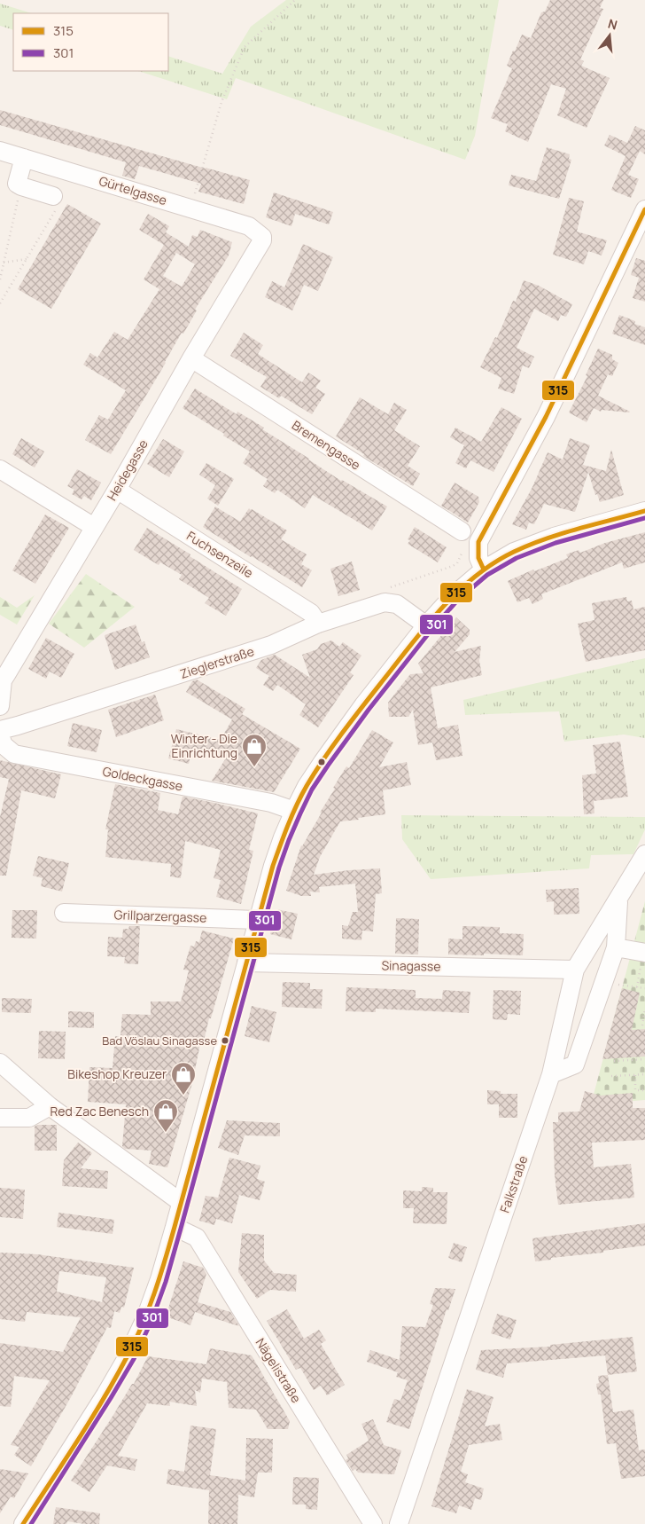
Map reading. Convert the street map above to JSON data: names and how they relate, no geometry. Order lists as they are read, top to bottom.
{
  "streets": {
    "street": [
      "Gürtelgasse",
      "Bremengasse",
      "Heidegasse",
      "Fuchsenzeile",
      "Zieglerstraße",
      "Goldeckgasse",
      "Grillparzergasse",
      "Sinagasse",
      "Falkstraße",
      "Nägelistraße"
    ]
  },
  "crossings": [
    ["Gürtelgasse", "Heidegasse"],
    ["Bremengasse", "Heidegasse"],
    ["Heidegasse", "Fuchsenzeile"],
    ["Fuchsenzeile", "Zieglerstraße"],
    ["Sinagasse", "Falkstraße"]
  ],
  "places": {
    "shop": ["Winter - Die Einrichtung", "Bikeshop Kreuzer", "Red Zac Benesch"],
    "other": ["Bad Vöslau Sinagasse"]
  },
  "lines": ["transit line 315", "transit line 301"],
  "legend": ["315", "301"],
  "north": "top"
}
